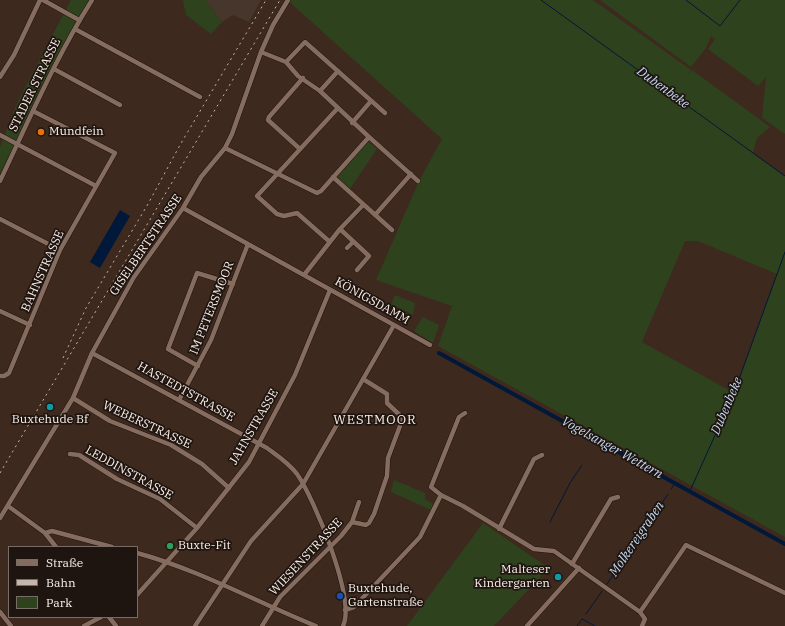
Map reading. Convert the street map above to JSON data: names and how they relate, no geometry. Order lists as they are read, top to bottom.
{
  "streets": {
    "street": [
      "STADER STRASSE",
      "GISELBERTSTRASSE",
      "BAHNSTRASSE",
      "KÖNIGSDAMM",
      "IM PETERSMOOR",
      "HASTEDTSTRASSE",
      "WEBERSTRASSE",
      "JAHNSTRASSE",
      "LEDDINSTRASSE",
      "WIESENSTRASSE"
    ]
  },
  "crossings": [
    ["STADER STRASSE", "BAHNSTRASSE"],
    ["GISELBERTSTRASSE", "KÖNIGSDAMM"],
    ["GISELBERTSTRASSE", "HASTEDTSTRASSE"],
    ["GISELBERTSTRASSE", "WEBERSTRASSE"],
    ["KÖNIGSDAMM", "IM PETERSMOOR"],
    ["KÖNIGSDAMM", "JAHNSTRASSE"],
    ["IM PETERSMOOR", "HASTEDTSTRASSE"],
    ["HASTEDTSTRASSE", "JAHNSTRASSE"],
    ["HASTEDTSTRASSE", "WIESENSTRASSE"],
    ["WEBERSTRASSE", "JAHNSTRASSE"],
    ["JAHNSTRASSE", "LEDDINSTRASSE"]
  ],
  "districts": ["WESTMOOR"],
  "water": ["Dubenbeke", "Vogelsanger Wettern", "Molkereigraben"],
  "places": [
    "Mundfein",
    "Buxtehude Bf",
    "Buxte-Fit",
    "Malteser Kindergarten",
    "Buxtehude, Gartenstraße"
  ],
  "legend": ["Straße", "Bahn", "Park"]
}
